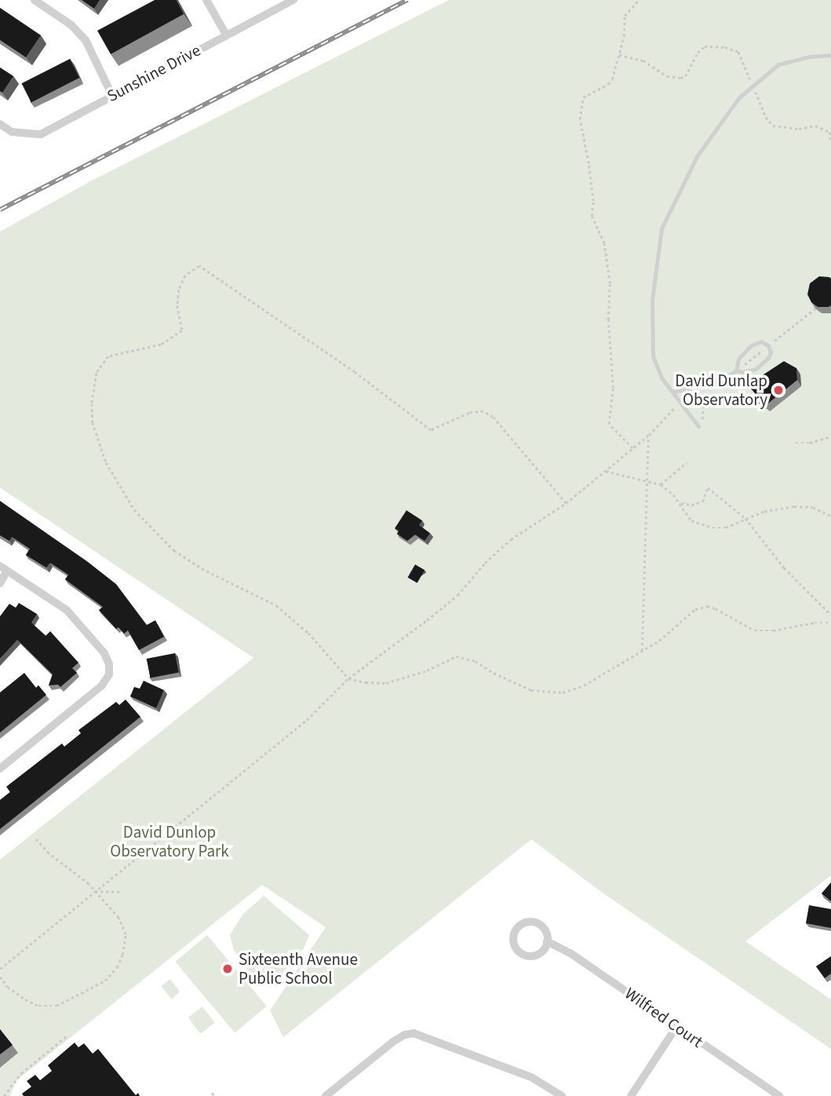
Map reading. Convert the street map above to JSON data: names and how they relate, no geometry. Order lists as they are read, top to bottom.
{
  "streets": {
    "street": ["Sunshine Drive", "Wilfred Court"]
  },
  "parks": ["David Dunlop Observatory Park"],
  "places": ["David Dunlap Observatory", "Sixteenth Avenue Public School"]
}
